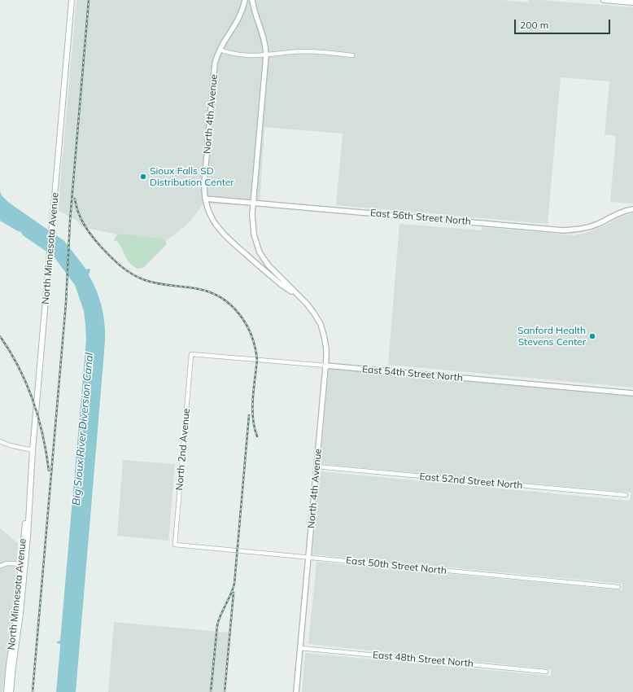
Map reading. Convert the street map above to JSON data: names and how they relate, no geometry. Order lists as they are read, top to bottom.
{
  "streets": {
    "main road": ["North Minnesota Avenue"],
    "street": [
      "North 4th Avenue",
      "East 56th Street North",
      "East 54th Street North",
      "North 2nd Avenue",
      "East 52nd Street North",
      "East 50th Street North",
      "East 48th Street North"
    ]
  },
  "crossings": [
    ["North 4th Avenue", "East 56th Street North"],
    ["North 4th Avenue", "East 54th Street North"],
    ["North 4th Avenue", "East 52nd Street North"],
    ["North 4th Avenue", "East 50th Street North"],
    ["North 4th Avenue", "East 48th Street North"],
    ["East 54th Street North", "North 2nd Avenue"],
    ["North 2nd Avenue", "East 50th Street North"]
  ],
  "water": ["Big Sioux River Diversion Canal"],
  "places": ["Sioux Falls SD Distribution Center", "Sanford Health Stevens Center"],
  "scale_bar": "200 m"
}
